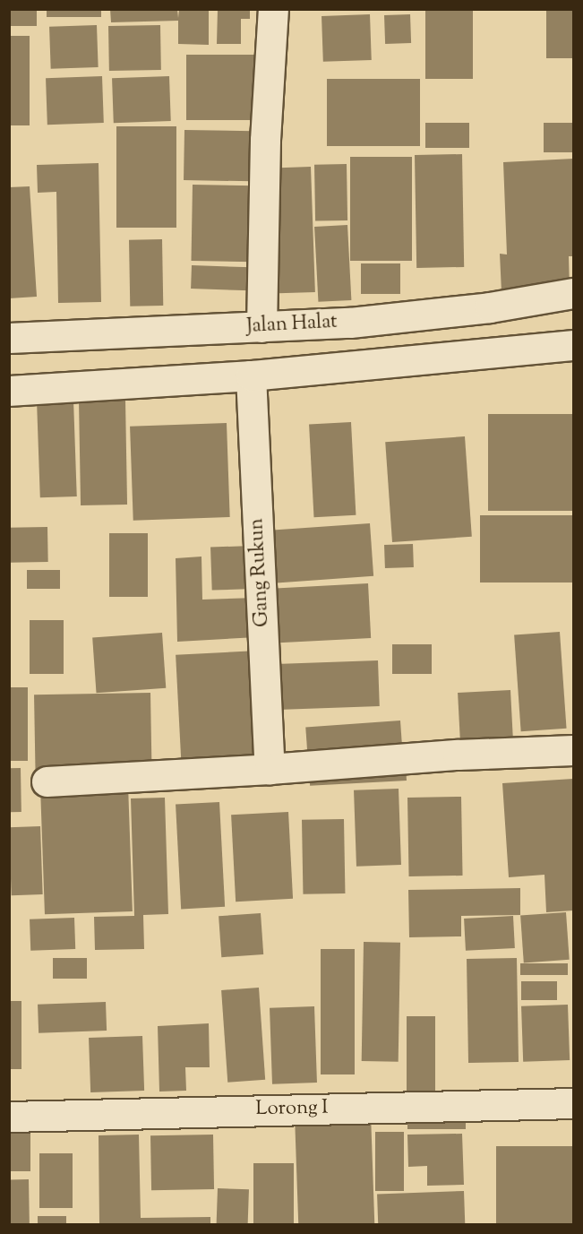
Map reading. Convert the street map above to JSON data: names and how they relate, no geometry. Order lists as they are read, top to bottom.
{
  "streets": {
    "street": ["Jalan Halat", "Gang Rukun", "Lorong I"]
  }
}
